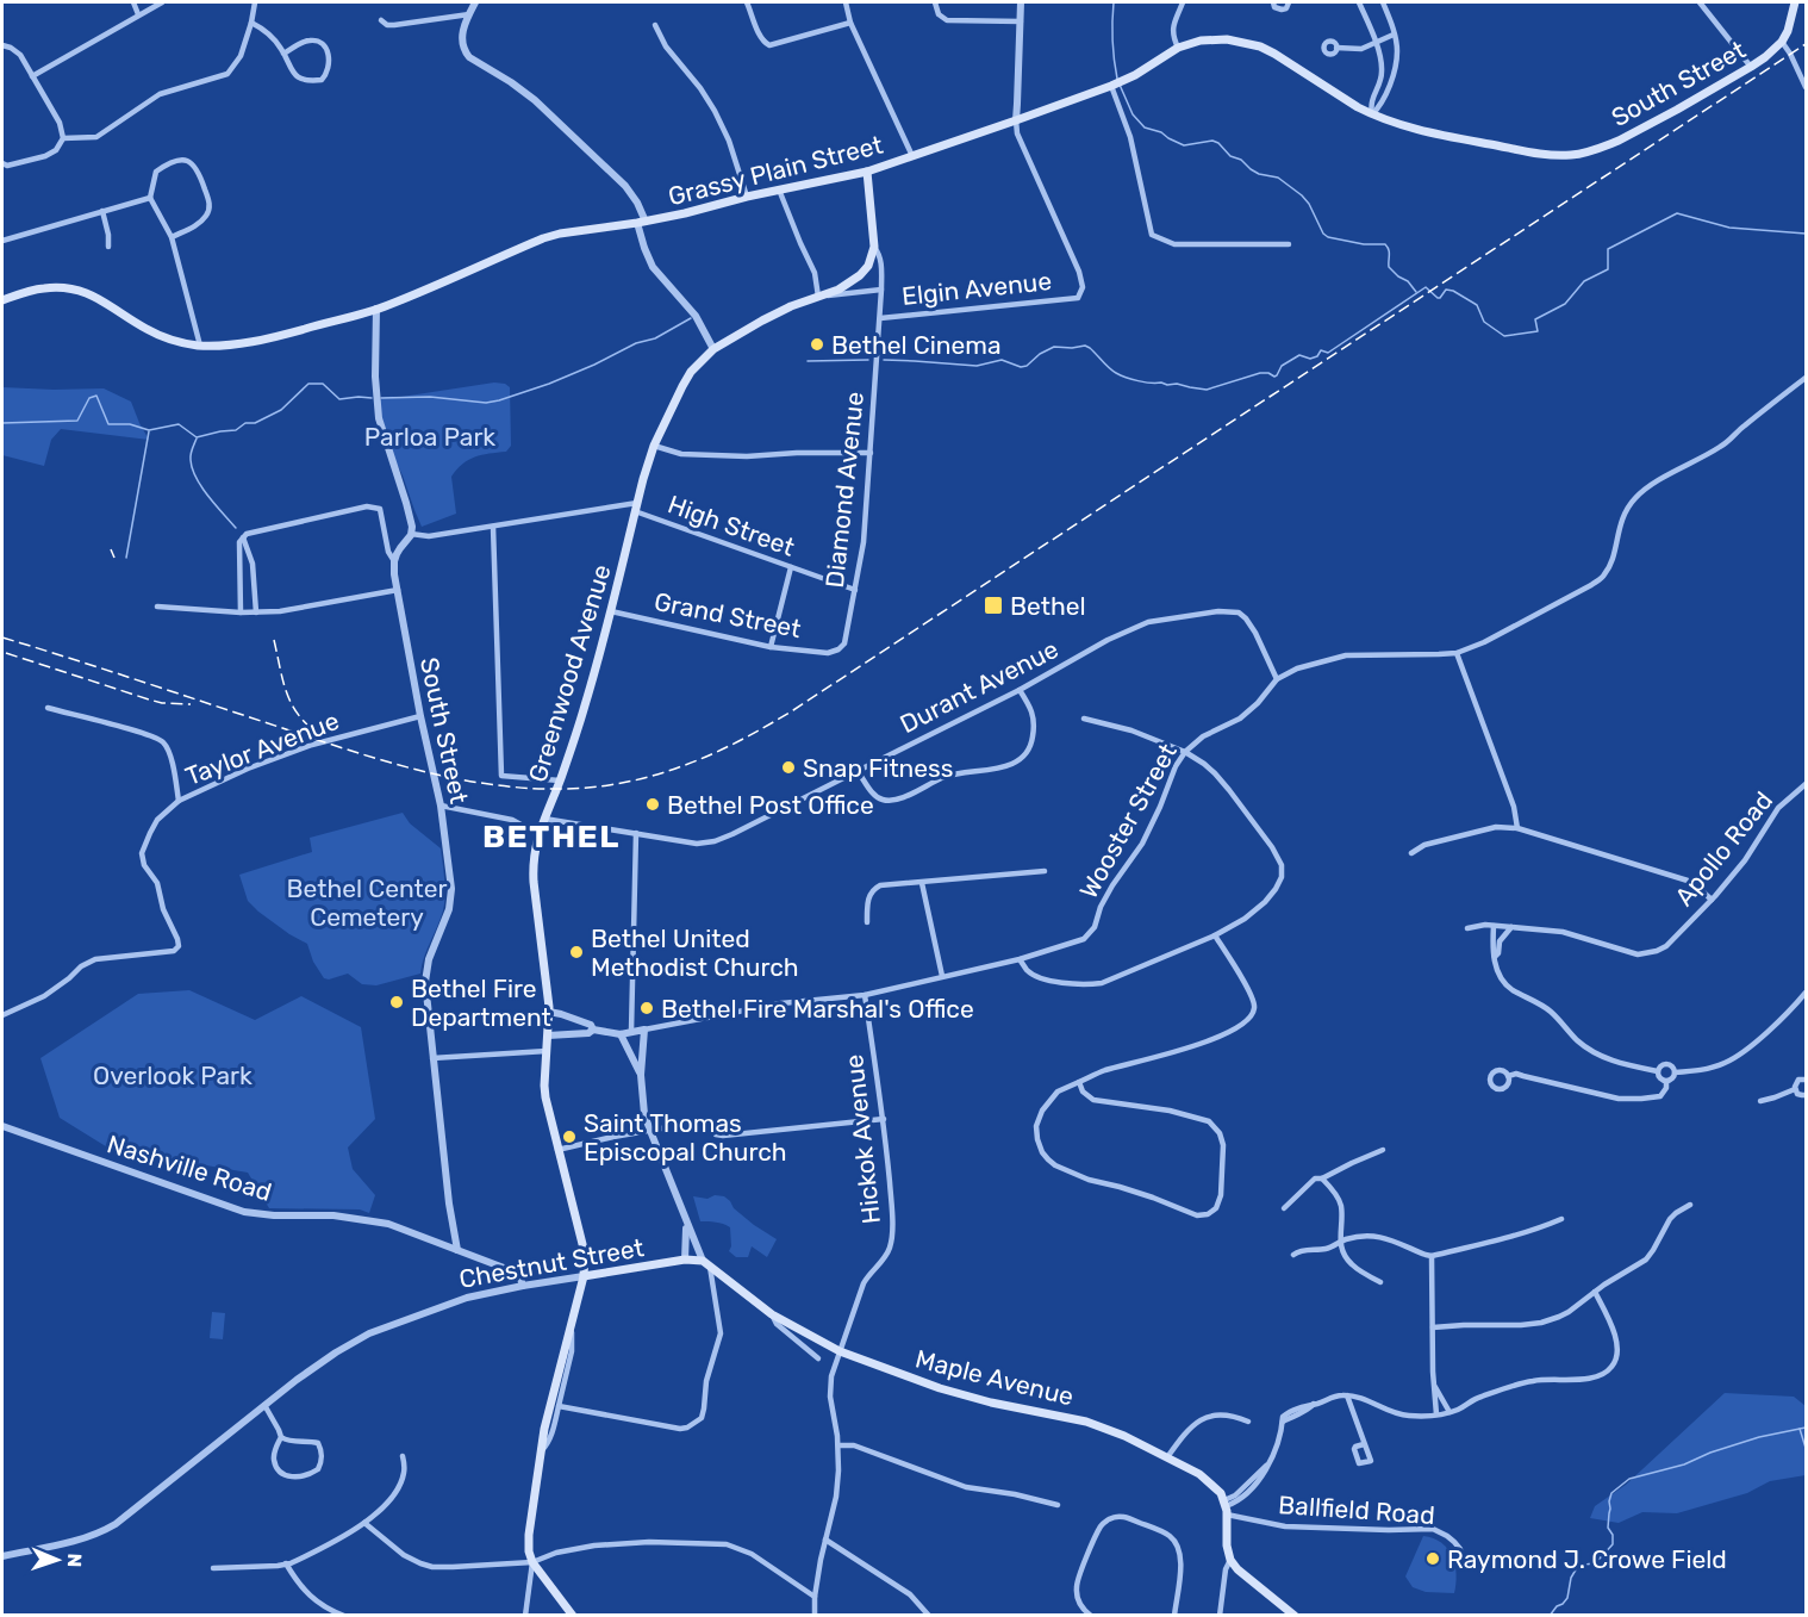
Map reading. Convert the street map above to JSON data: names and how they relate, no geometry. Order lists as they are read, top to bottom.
{
  "streets": {
    "main road": [
      "South Street",
      "Grassy Plain Street",
      "Greenwood Avenue",
      "Chestnut Street",
      "Maple Avenue"
    ],
    "street": [
      "Elgin Avenue",
      "Diamond Avenue",
      "High Street",
      "Grand Street",
      "Durant Avenue",
      "Taylor Avenue",
      "Wooster Street",
      "Apollo Road",
      "Hickok Avenue",
      "Nashville Road",
      "Ballfield Road"
    ]
  },
  "crossings": [
    ["South Street", "Grassy Plain Street"],
    ["South Street", "Taylor Avenue"],
    ["South Street", "Nashville Road"],
    ["Grassy Plain Street", "Elgin Avenue"],
    ["Elgin Avenue", "Diamond Avenue"],
    ["Diamond Avenue", "High Street"],
    ["Diamond Avenue", "Grand Street"],
    ["Diamond Avenue", "Greenwood Avenue"],
    ["High Street", "Greenwood Avenue"],
    ["Grand Street", "Greenwood Avenue"],
    ["Greenwood Avenue", "Chestnut Street"],
    ["Durant Avenue", "Wooster Street"],
    ["Wooster Street", "Hickok Avenue"],
    ["Hickok Avenue", "Maple Avenue"],
    ["Nashville Road", "Chestnut Street"],
    ["Chestnut Street", "Maple Avenue"],
    ["Maple Avenue", "Ballfield Road"]
  ],
  "districts": ["BETHEL"],
  "parks": ["Parloa Park", "Bethel Center Cemetery", "Overlook Park"],
  "places": {
    "other": [
      "Bethel Cinema",
      "Snap Fitness",
      "Bethel Post Office",
      "Bethel United Methodist Church",
      "Bethel Fire Department",
      "Bethel Fire Marshal's Office",
      "Saint Thomas Episcopal Church",
      "Raymond J. Crowe Field"
    ],
    "transit": ["Bethel"]
  },
  "north": "right"
}
